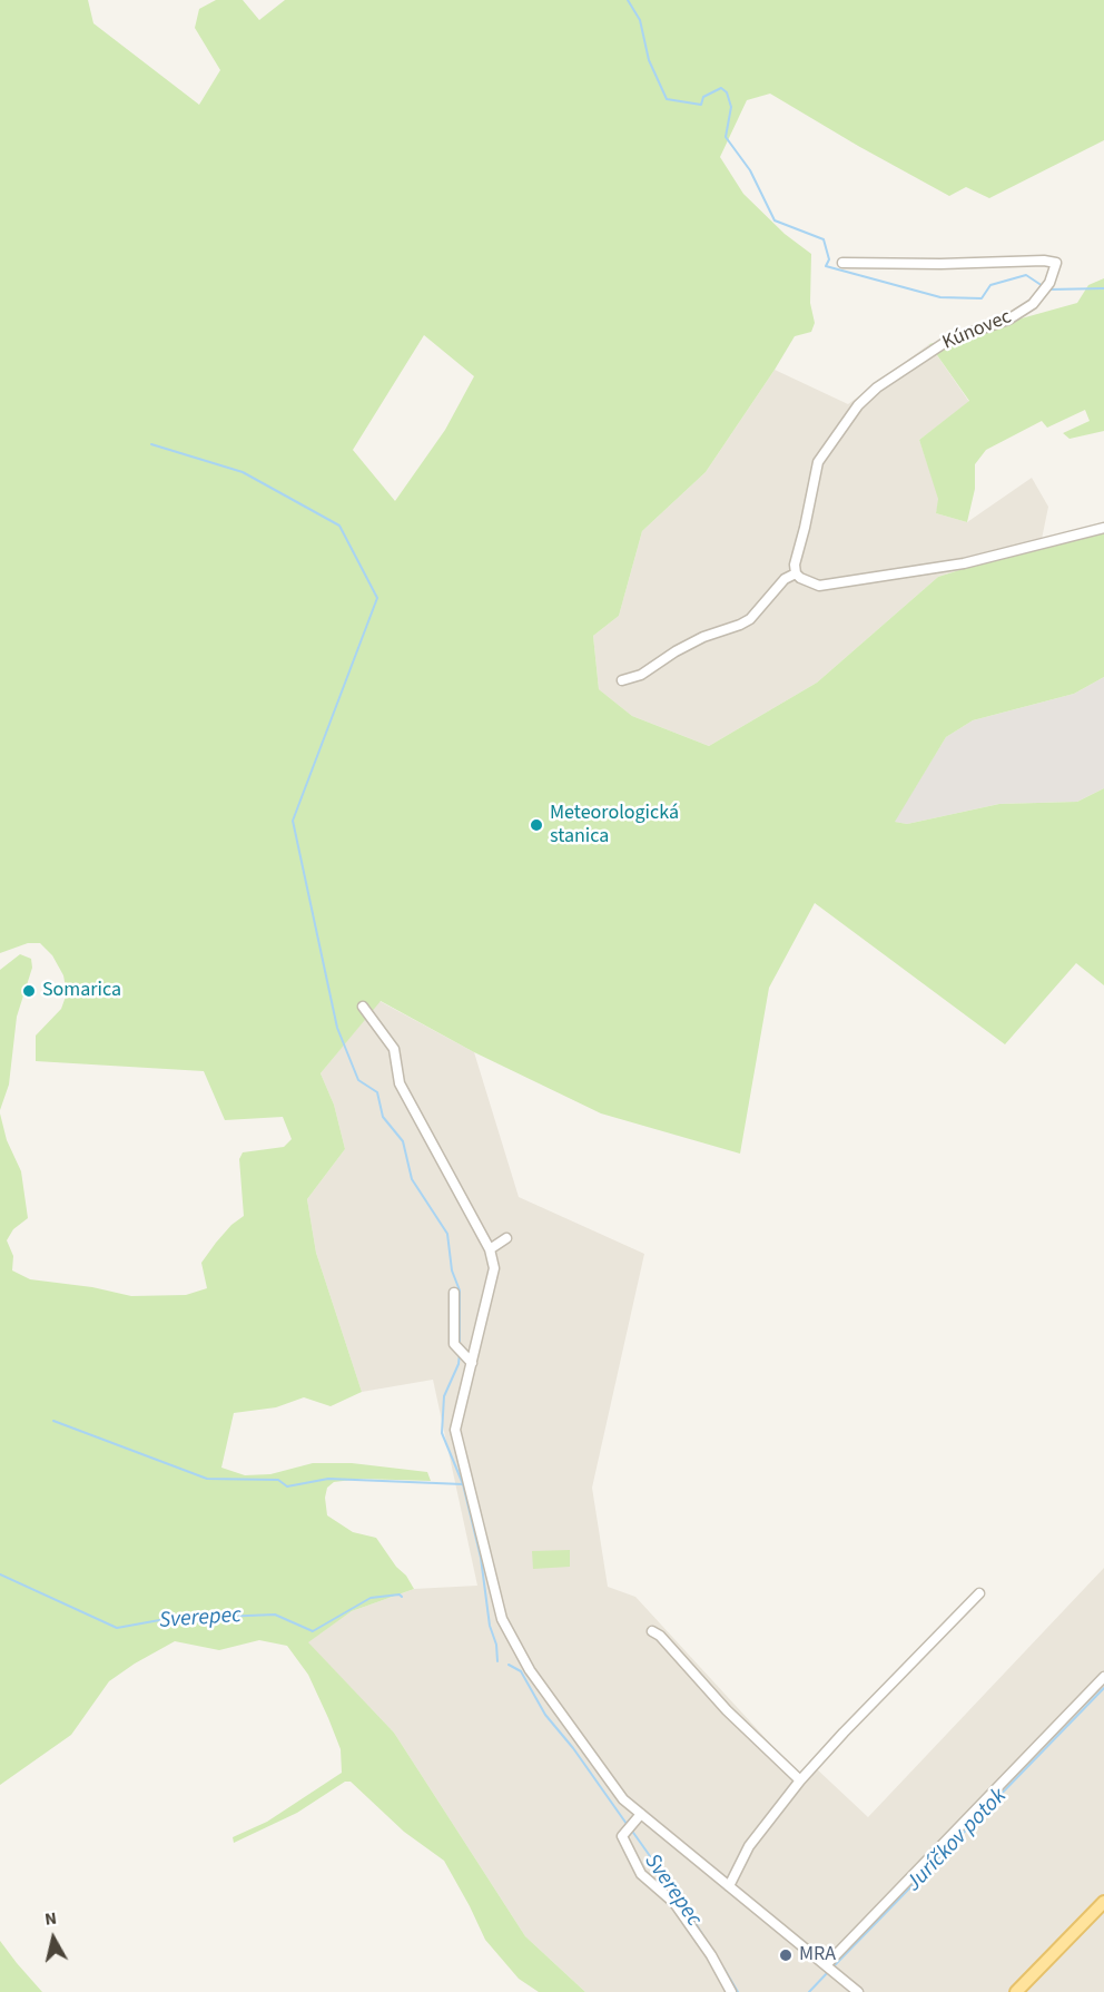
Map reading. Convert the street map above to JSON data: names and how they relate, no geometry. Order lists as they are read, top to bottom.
{
  "streets": {
    "street": ["Kúnovec"]
  },
  "water": ["Sverepec", "Juríčkov potok"],
  "places": ["Meteorologická stanica", "Somarica", "MRA"],
  "north": "top"
}
